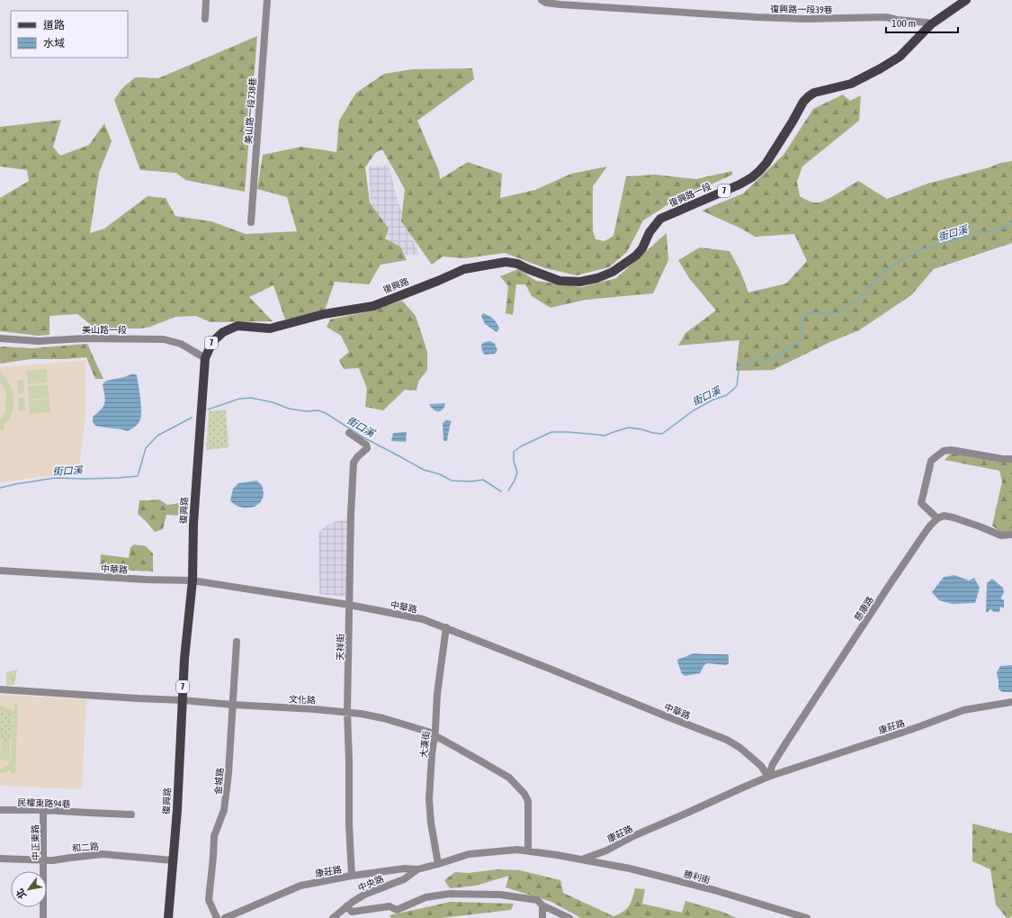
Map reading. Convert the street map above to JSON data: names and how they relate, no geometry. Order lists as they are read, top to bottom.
{
  "streets": {
    "main road": ["7", "復興路一段", "復興路"],
    "street": [
      "復興路一段39巷",
      "美山路一段738巷",
      "美山路一段",
      "中華路",
      "慈康路",
      "天祥街",
      "文化路",
      "康莊路",
      "大漢街",
      "金城路",
      "民權東路94巷",
      "中正東路",
      "和二路",
      "勝利街",
      "中央路"
    ]
  },
  "crossings": [
    ["復興路一段39巷", "復興路一段"],
    ["復興路一段", "復興路"],
    ["復興路", "美山路一段"],
    ["復興路", "中華路"],
    ["復興路", "文化路"],
    ["復興路", "和二路"],
    ["中華路", "慈康路"],
    ["中華路", "天祥街"],
    ["中華路", "康莊路"],
    ["中華路", "大漢街"],
    ["慈康路", "康莊路"],
    ["天祥街", "文化路"],
    ["天祥街", "康莊路"],
    ["文化路", "康莊路"],
    ["文化路", "大漢街"],
    ["文化路", "金城路"],
    ["康莊路", "大漢街"],
    ["康莊路", "勝利街"],
    ["康莊路", "中央路"],
    ["民權東路94巷", "中正東路"],
    ["中正東路", "和二路"]
  ],
  "water": ["街口溪"],
  "legend": ["道路", "水域"],
  "scale_bar": "100 m",
  "north": "bottom left"
}
